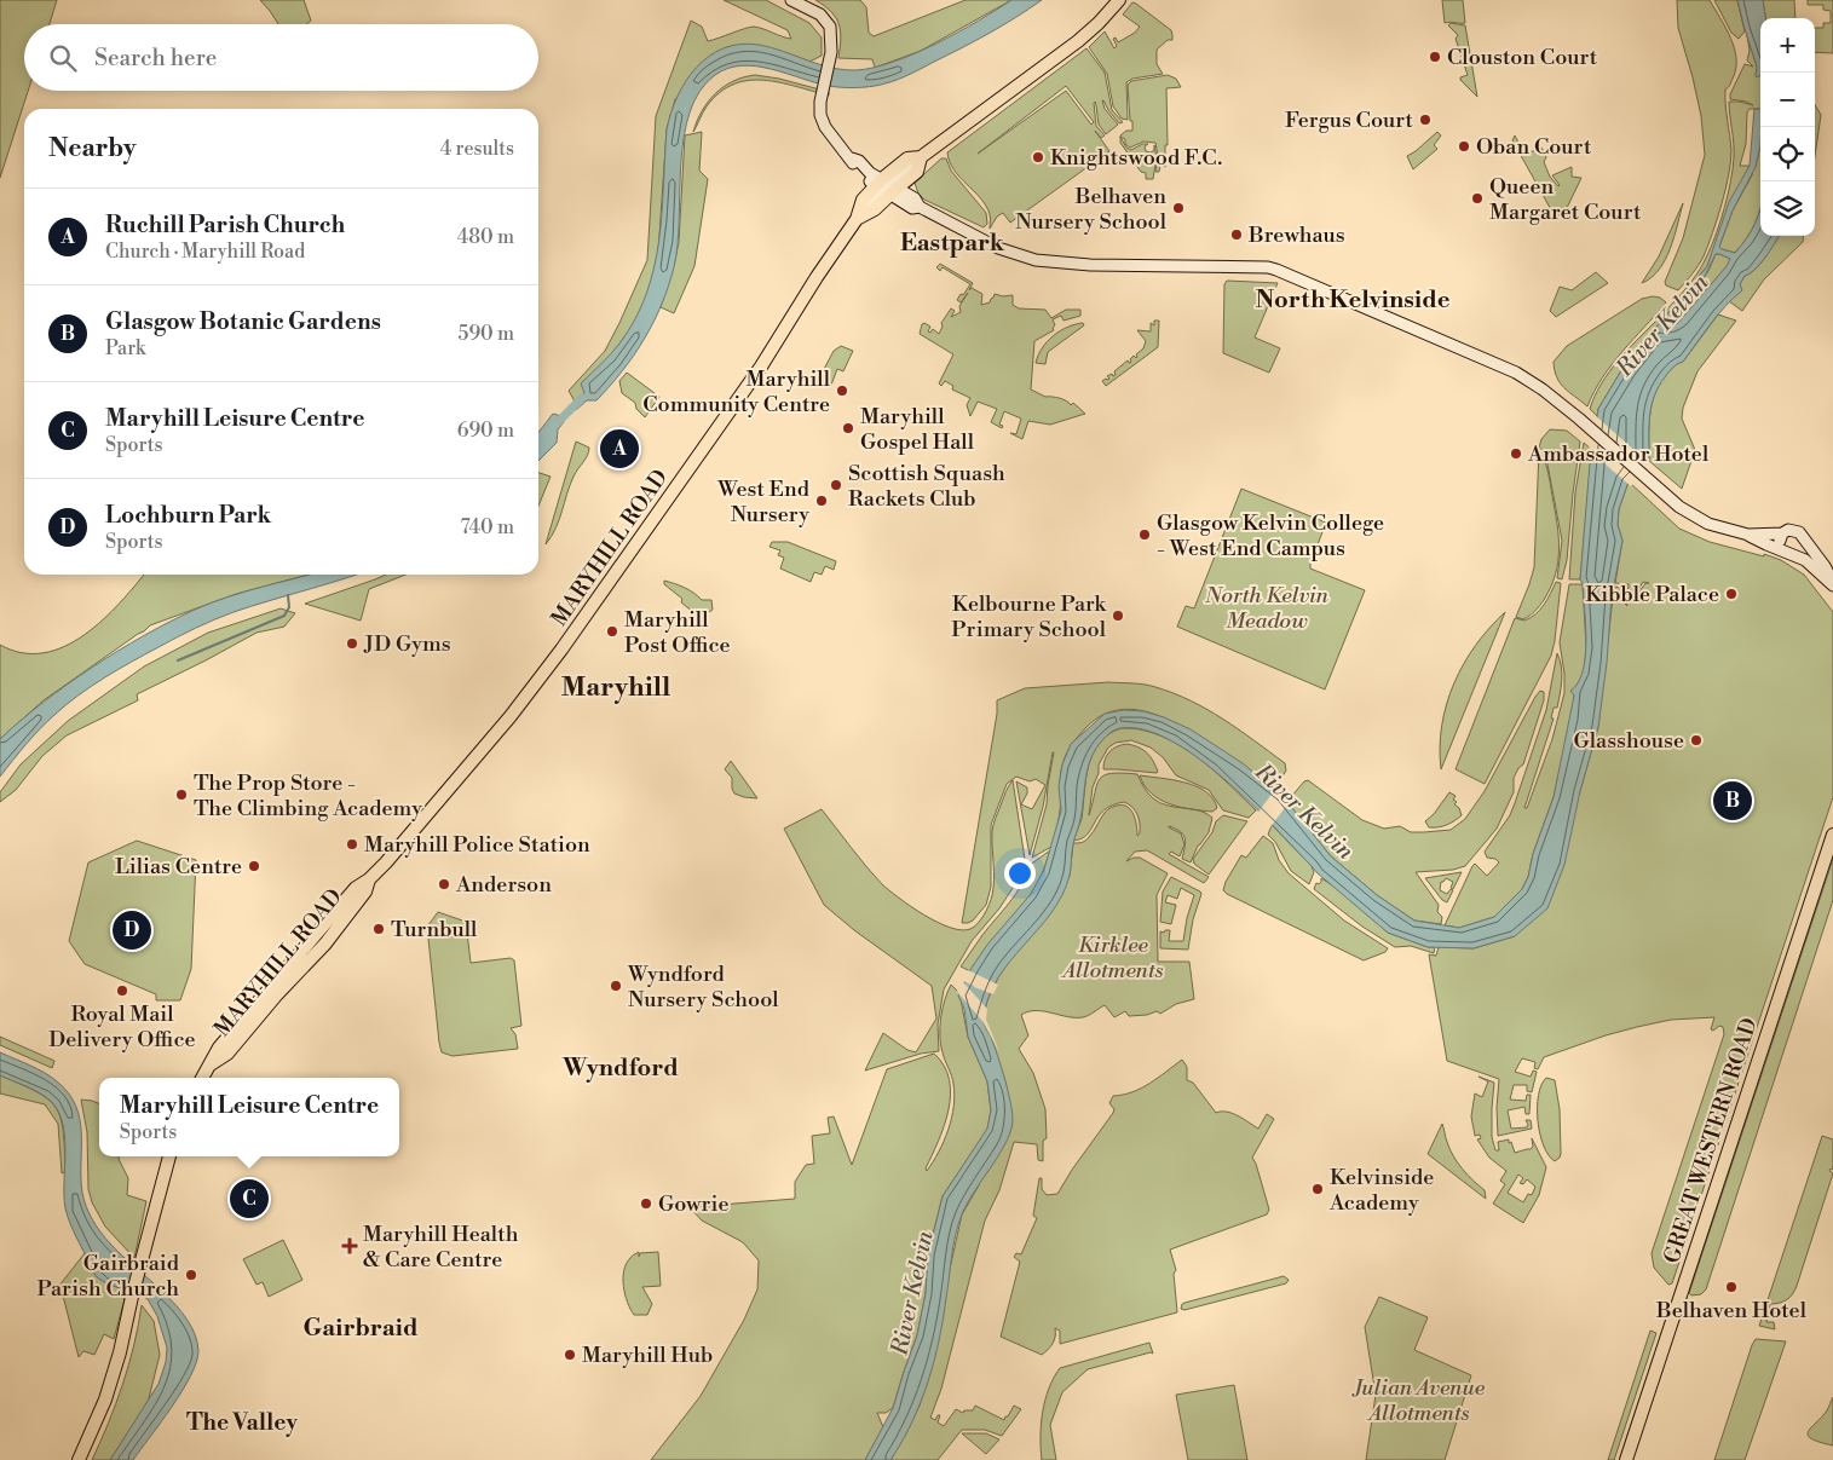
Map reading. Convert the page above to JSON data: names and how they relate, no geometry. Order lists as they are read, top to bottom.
{
  "streets": {
    "main road": ["MARYHILL ROAD", "GREAT WESTERN ROAD"]
  },
  "districts": [
    "Eastpark",
    "North Kelvinside",
    "Maryhill",
    "Wyndford",
    "Gairbraid",
    "The Valley"
  ],
  "water": ["River Kelvin"],
  "parks": ["North Kelvin Meadow", "Kirklee Allotments", "Julian Avenue Allotments"],
  "places": {
    "other": [
      "Clouston Court",
      "Fergus Court",
      "Oban Court",
      "Knightswood F.C.",
      "Queen Margaret Court",
      "Belhaven Nursery School",
      "Brewhaus",
      "Maryhill Community Centre",
      "Maryhill Gospel Hall",
      "Ambassador Hotel",
      "Scottish Squash Rackets Club",
      "West End Nursery",
      "Glasgow Kelvin College - West End Campus",
      "Kibble Palace",
      "Kelbourne Park Primary School",
      "Maryhill Post Office",
      "JD Gyms",
      "Glasshouse",
      "The Prop Store - The Climbing Academy",
      "Maryhill Police Station",
      "Lilias Centre",
      "Anderson",
      "Turnbull",
      "Wyndford Nursery School",
      "Royal Mail Delivery Office",
      "Kelvinside Academy",
      "Gowrie",
      "Gairbraid Parish Church",
      "Belhaven Hotel",
      "Maryhill Hub"
    ],
    "health": ["Maryhill Health & Care Centre"]
  },
  "page": {
    "map_buttons": ["+", "−"],
    "search": "Search here",
    "heading": ["Nearby", "4 results"],
    "list": [
      {
        "mark": "A",
        "name": "Ruchill Parish Church",
        "note": "Church · Maryhill Road",
        "value": "480 m"
      },
      {
        "mark": "B",
        "name": "Glasgow Botanic Gardens",
        "note": "Park",
        "value": "590 m"
      },
      {
        "mark": "C",
        "name": "Maryhill Leisure Centre",
        "note": "Sports",
        "value": "690 m"
      },
      {
        "mark": "D",
        "name": "Lochburn Park",
        "note": "Sports",
        "value": "740 m"
      }
    ],
    "pins": [
      "A",
      "B",
      "D",
      "C"
    ],
    "popup": ["Maryhill Leisure Centre", "Sports"]
  }
}
